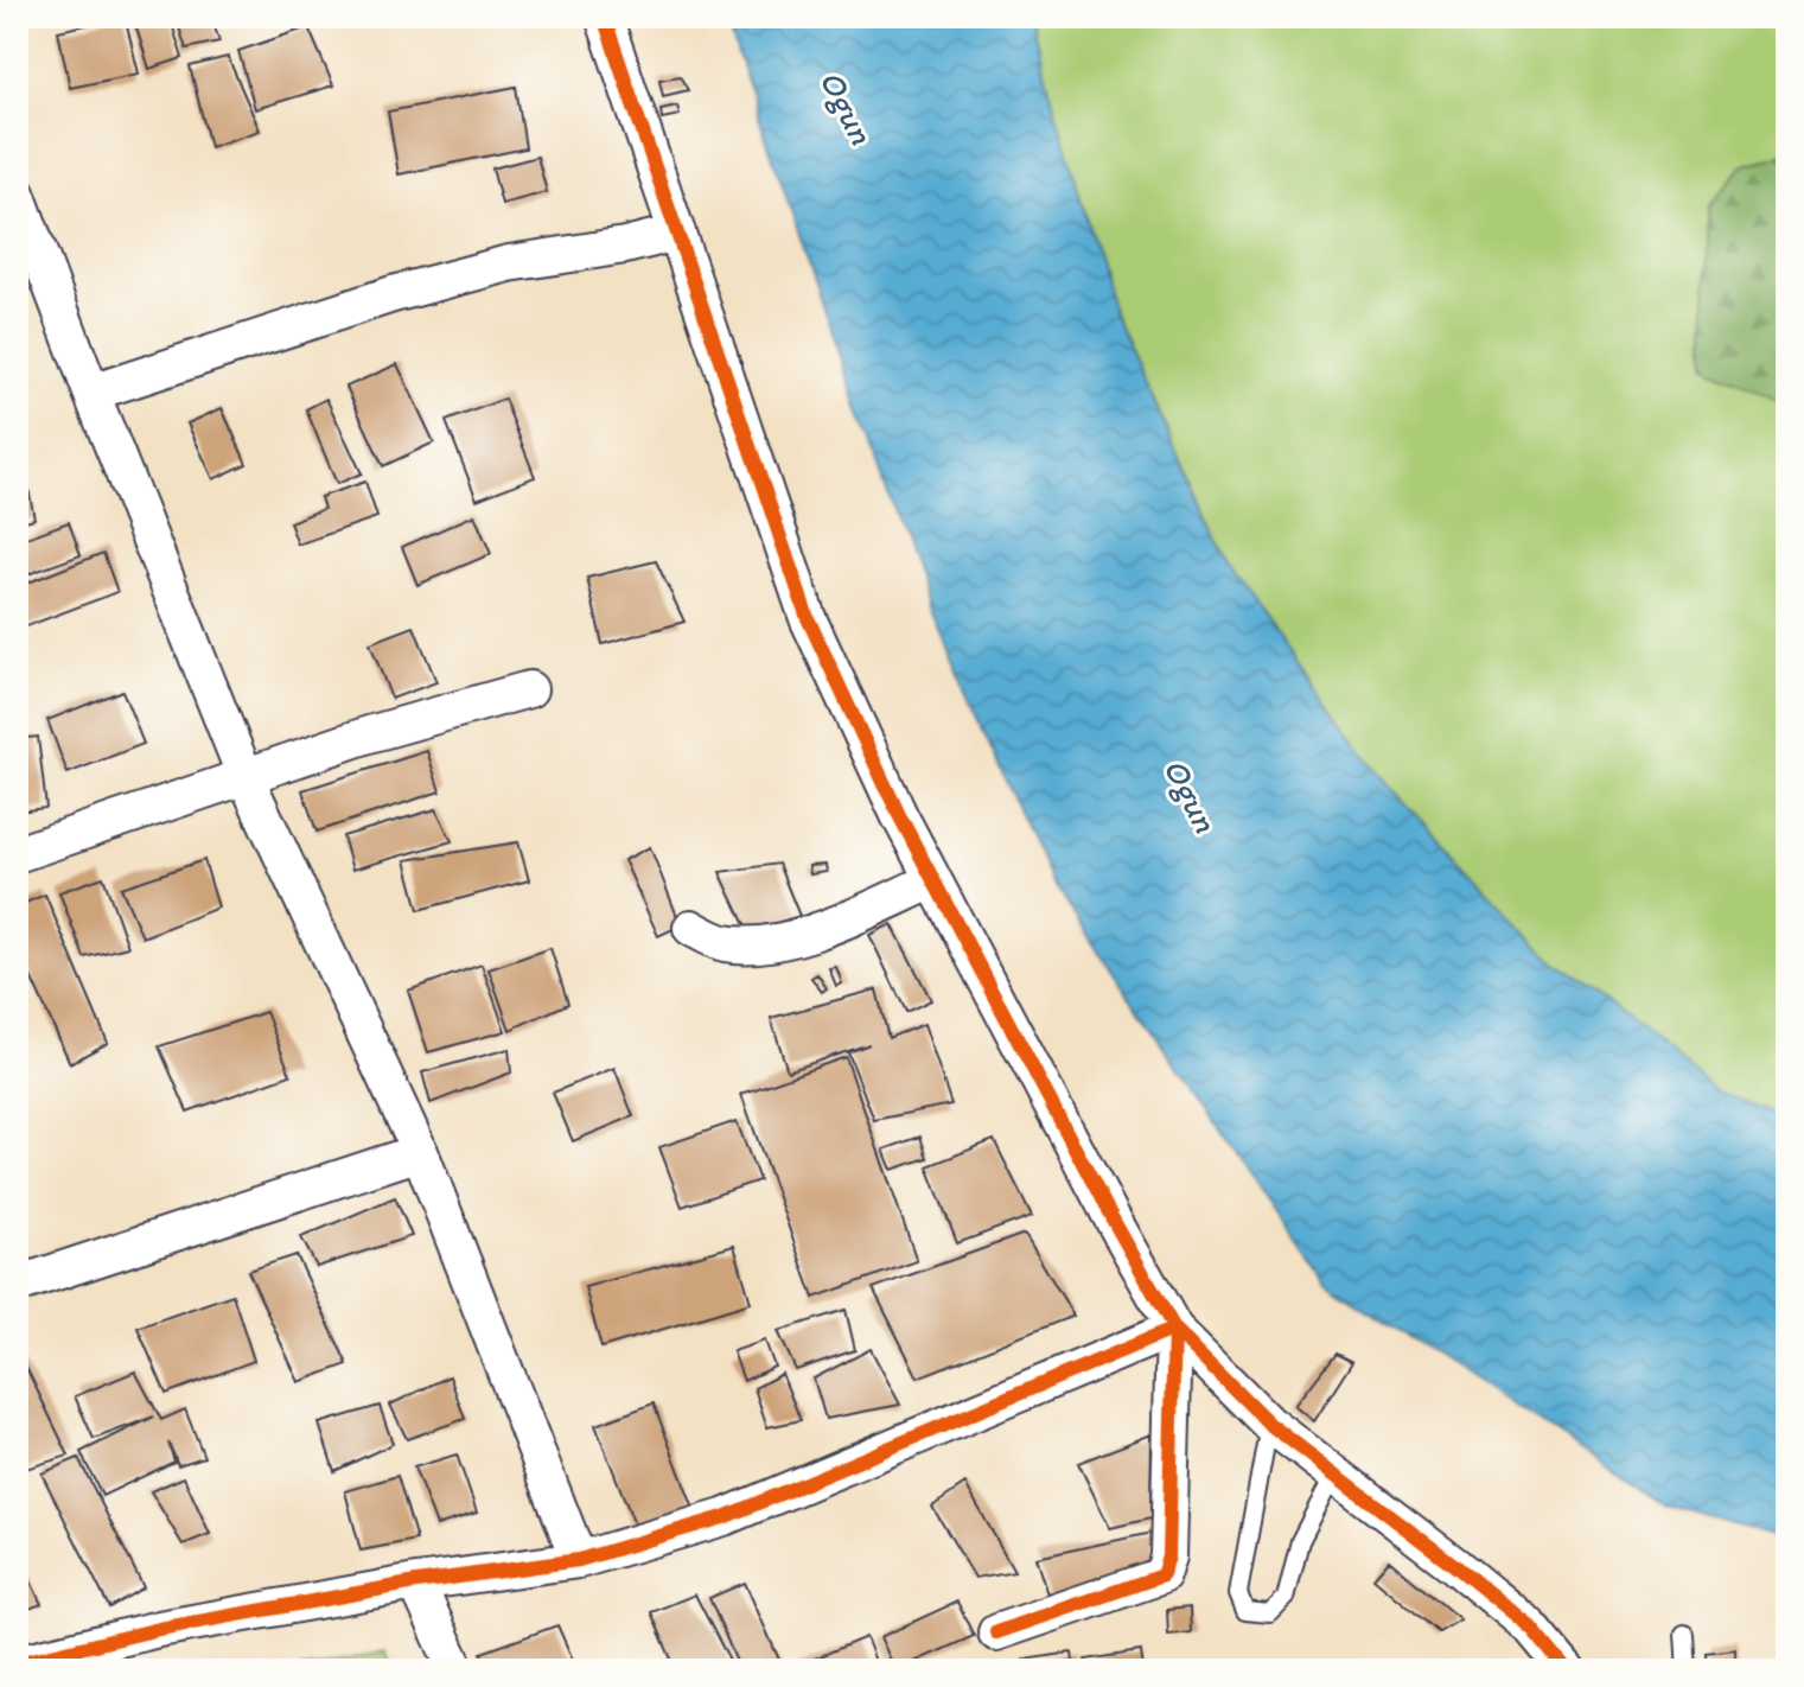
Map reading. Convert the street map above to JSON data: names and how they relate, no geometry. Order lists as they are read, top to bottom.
{
  "water": ["Ogun"]
}
